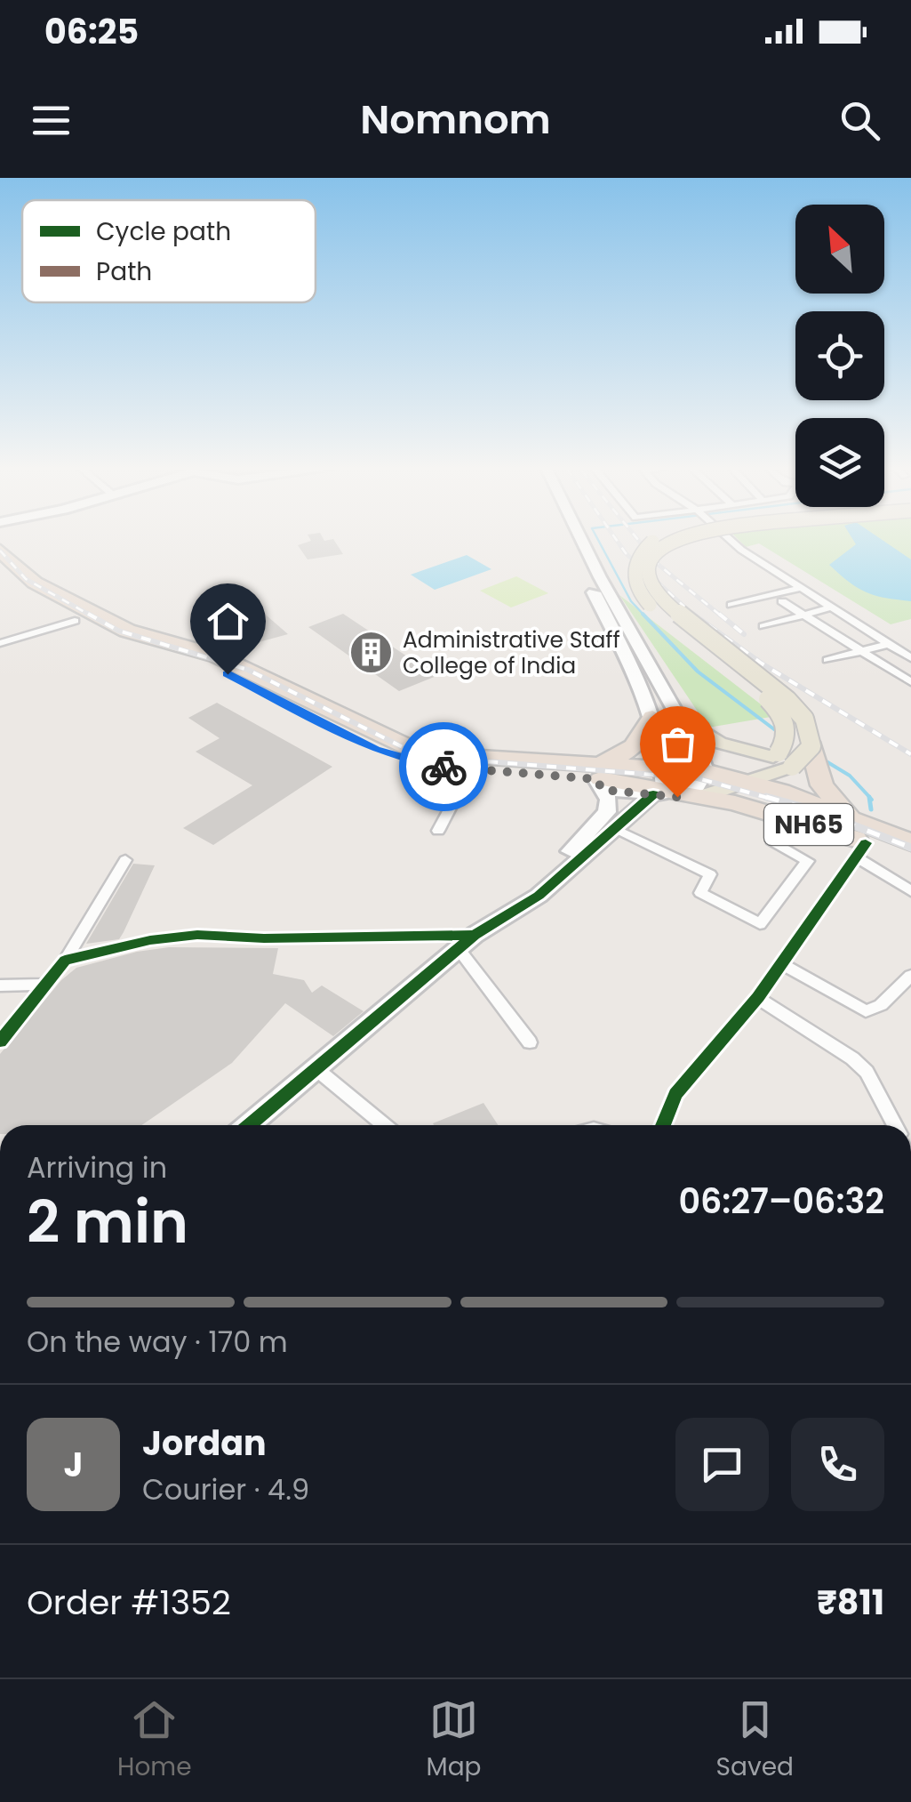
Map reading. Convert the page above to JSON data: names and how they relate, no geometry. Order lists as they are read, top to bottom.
{
  "streets": {
    "highway": ["NH65"]
  },
  "places": {
    "building": ["Administrative Staff College of India"]
  },
  "legend": ["Cycle path", "Path"],
  "north": "top left",
  "page": {
    "status": "06:25",
    "header": "Nomnom",
    "heading": ["2 min", "Arriving in", "06:27–06:32"],
    "panel": [
      "Jordan",
      "Courier · 4.9",
      "Order #1352",
      "₹811"
    ],
    "bar": "On the way · 170 m",
    "round": "J",
    "tabs": ["Home", "Map", "Saved"]
  }
}
